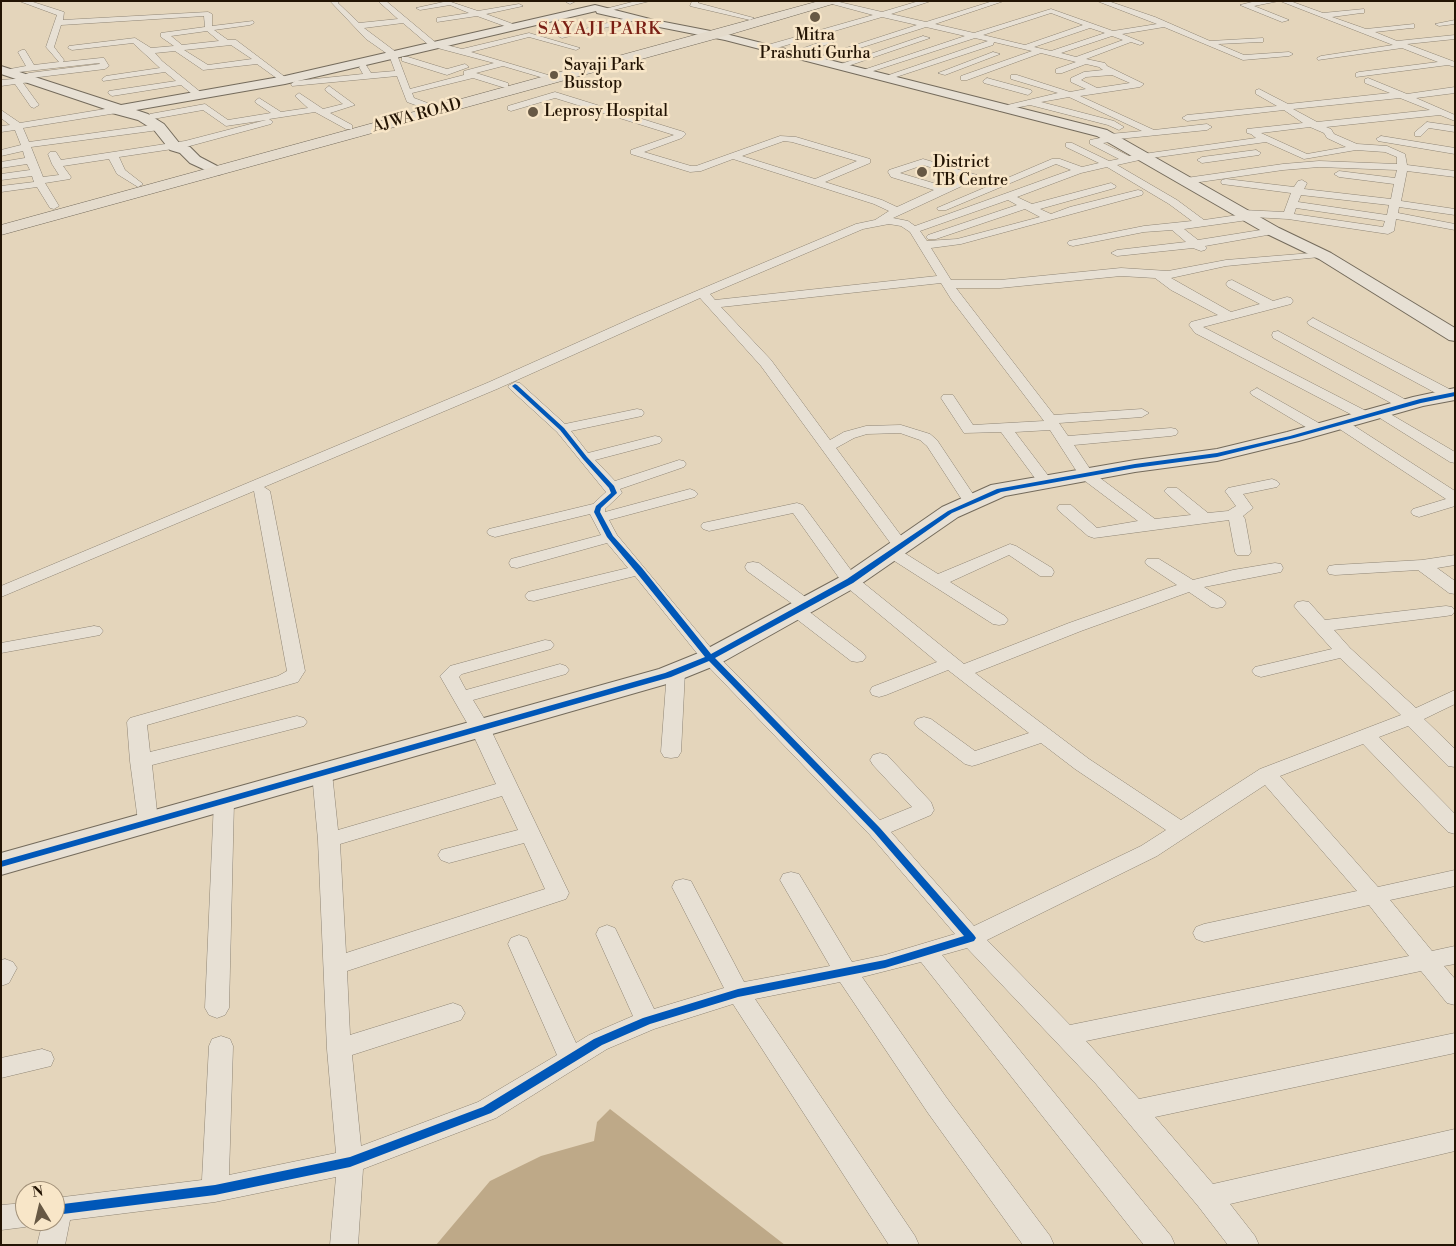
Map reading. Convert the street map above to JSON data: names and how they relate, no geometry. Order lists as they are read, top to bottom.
{
  "streets": {
    "main road": ["AJWA ROAD"]
  },
  "districts": ["SAYAJI PARK"],
  "places": [
    "Mitra Prashuti Gurha",
    "Sayaji Park Busstop",
    "Leprosy Hospital",
    "District TB Centre"
  ],
  "north": "top"
}
